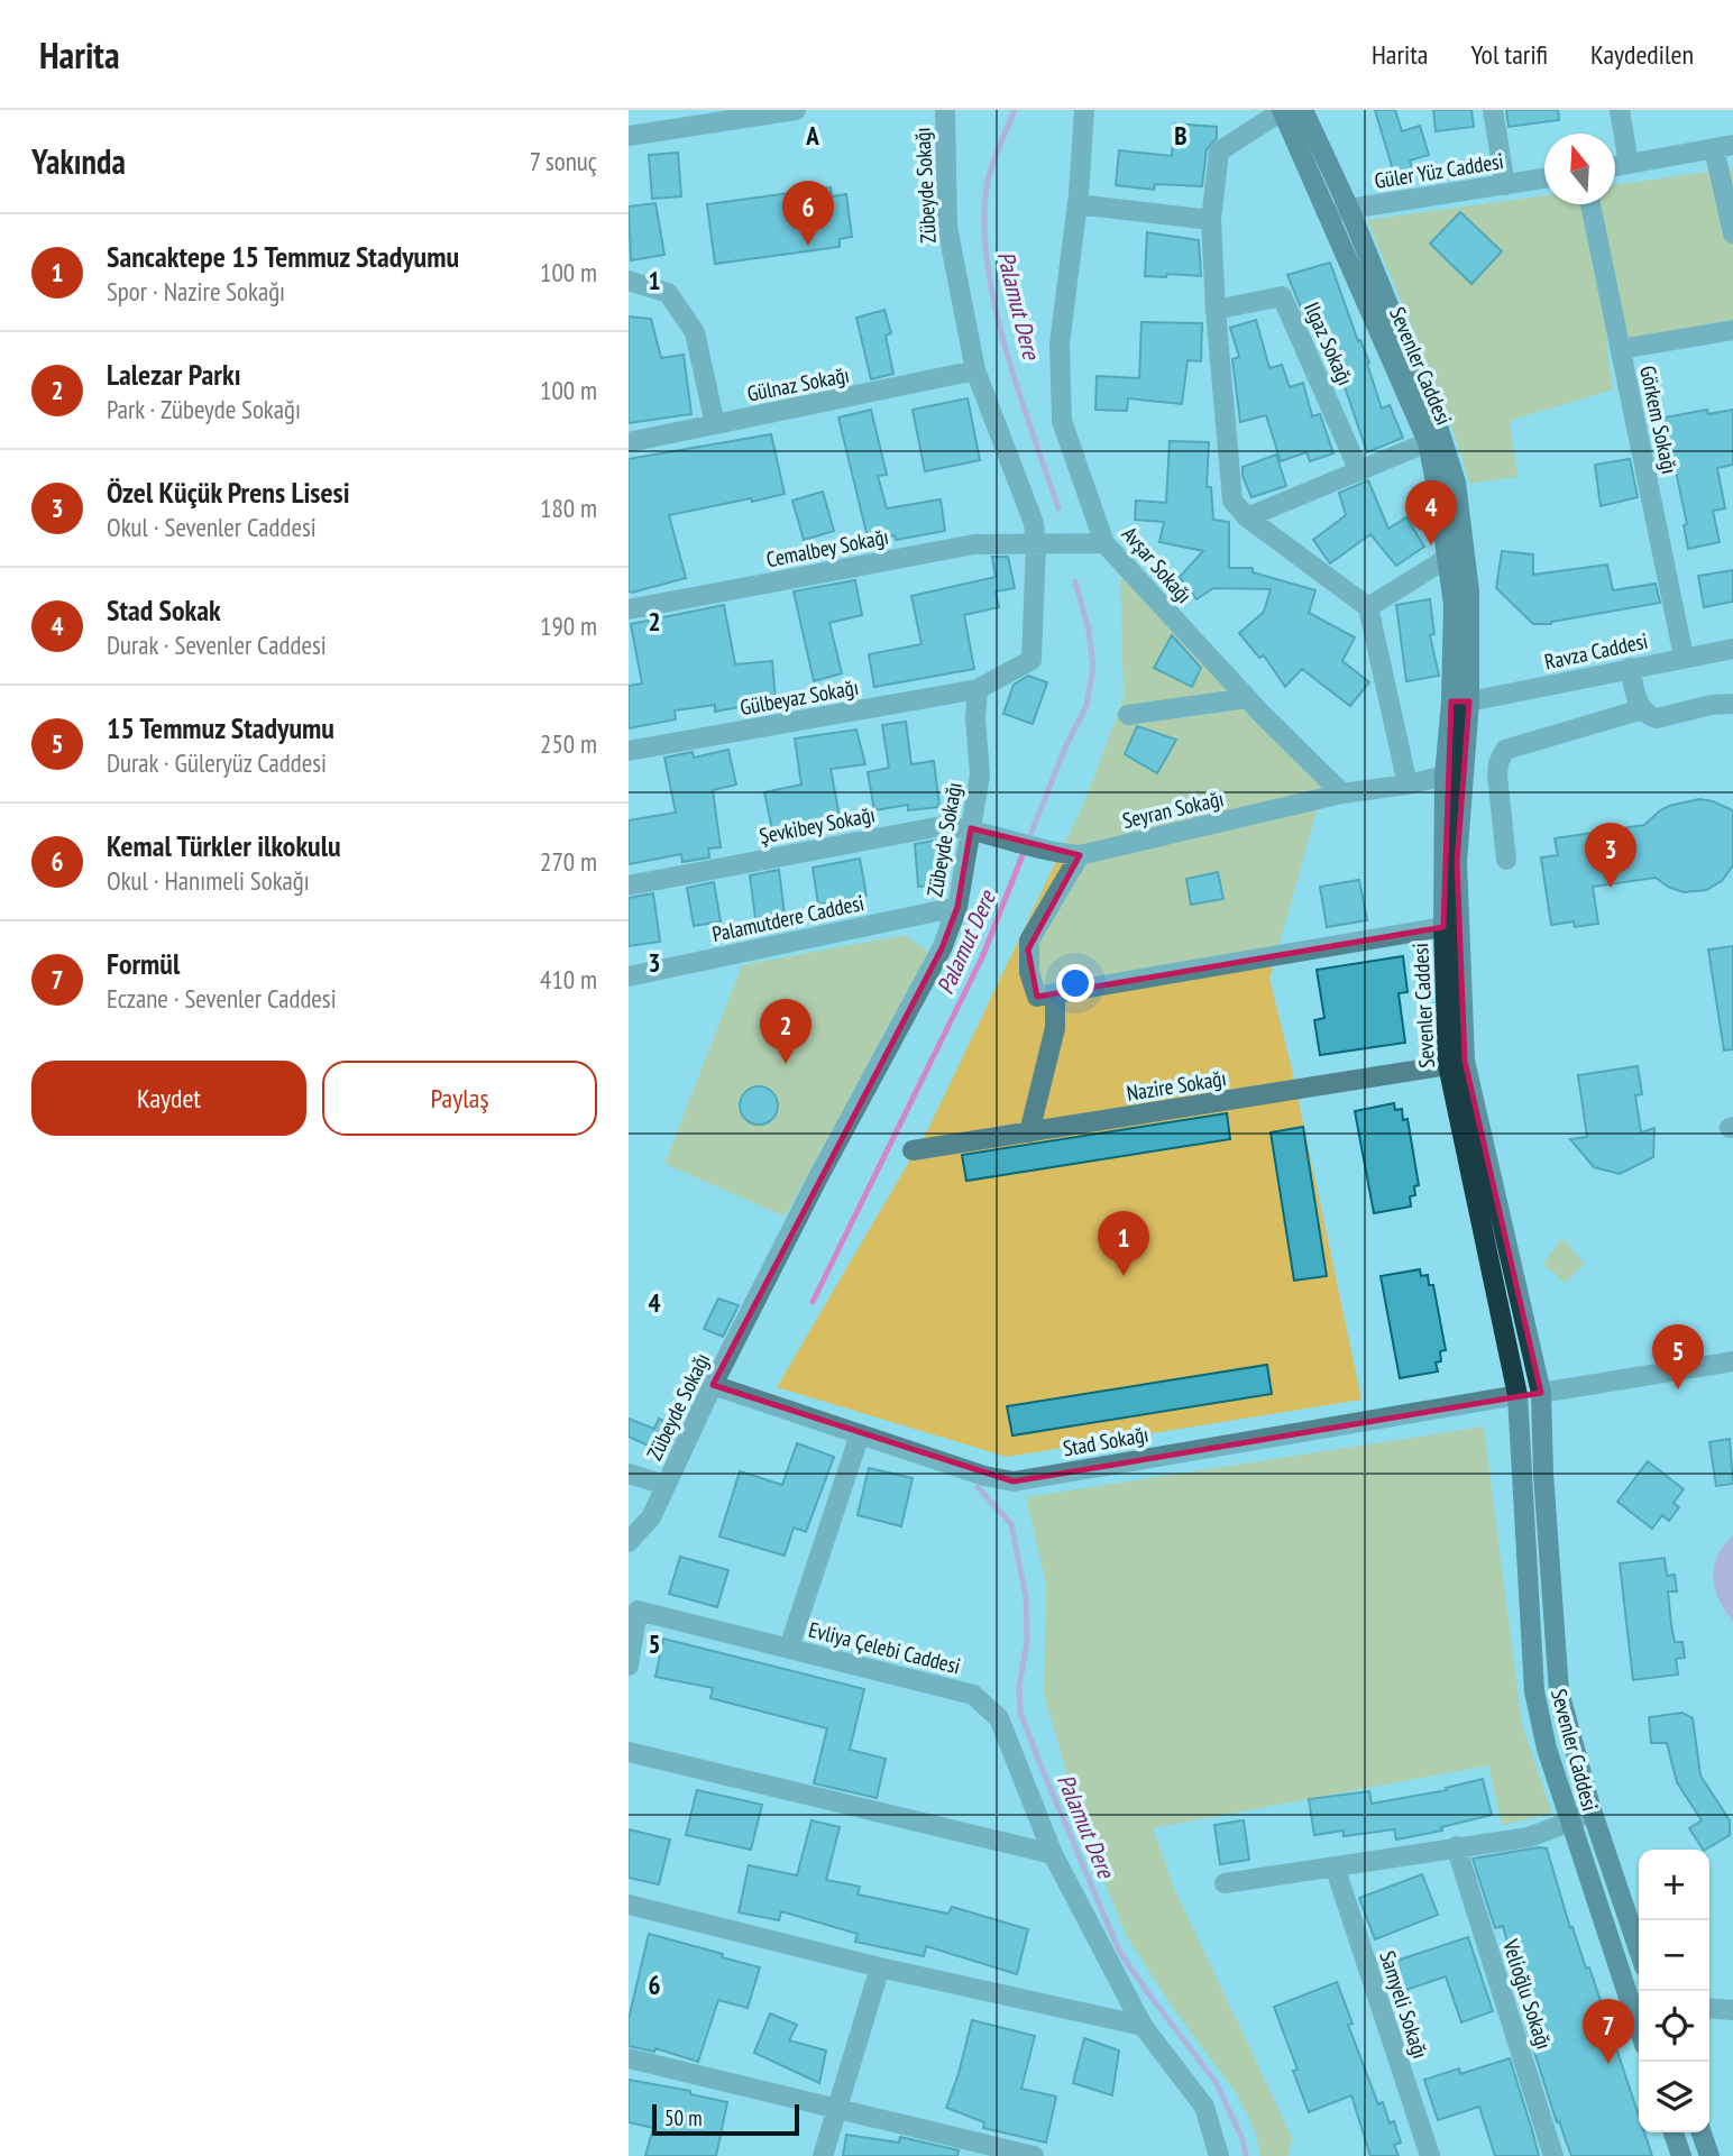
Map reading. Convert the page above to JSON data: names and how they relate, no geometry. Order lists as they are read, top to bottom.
{
  "streets": {
    "main road": ["Sevenler Caddesi"],
    "street": [
      "Güler Yüz Caddesi",
      "Zübeyde Sokağı",
      "Ilgaz Sokağı",
      "Gülnaz Sokağı",
      "Görkem Sokağı",
      "Cemalbey Sokağı",
      "Avşar Sokağı",
      "Ravza Caddesi",
      "Gülbeyaz Sokağı",
      "Seyran Sokağı",
      "Şevkibey Sokağı",
      "Palamutdere Caddesi",
      "Nazire Sokağı",
      "Stad Sokağı",
      "Evliya Çelebi Caddesi",
      "Velioğlu Sokağı",
      "Samyeli Sokağı"
    ]
  },
  "crossings": [
    ["Güler Yüz Caddesi", "Sevenler Caddesi"],
    ["Zübeyde Sokağı", "Gülnaz Sokağı"],
    ["Zübeyde Sokağı", "Cemalbey Sokağı"],
    ["Zübeyde Sokağı", "Gülbeyaz Sokağı"],
    ["Zübeyde Sokağı", "Şevkibey Sokağı"],
    ["Zübeyde Sokağı", "Palamutdere Caddesi"],
    ["Zübeyde Sokağı", "Stad Sokağı"],
    ["Sevenler Caddesi", "Ravza Caddesi"],
    ["Sevenler Caddesi", "Nazire Sokağı"],
    ["Sevenler Caddesi", "Stad Sokağı"],
    ["Görkem Sokağı", "Ravza Caddesi"],
    ["Cemalbey Sokağı", "Avşar Sokağı"],
    ["Avşar Sokağı", "Seyran Sokağı"],
    ["Seyran Sokağı", "Şevkibey Sokağı"]
  ],
  "water": ["Palamut Dere"],
  "scale_bar": "50 m",
  "north": "top",
  "page": {
    "header": "Harita",
    "nav": ["Harita", "Yol tarifi", "Kaydedilen"],
    "heading": ["Yakında", "7 sonuç"],
    "pins": [
      "6",
      "4",
      "3",
      "2",
      "1",
      "5",
      "7"
    ],
    "list": [
      {
        "mark": "1",
        "name": "Sancaktepe 15 Temmuz Stadyumu",
        "note": "Spor · Nazire Sokağı",
        "value": "100 m"
      },
      {
        "mark": "2",
        "name": "Lalezar Parkı",
        "note": "Park · Zübeyde Sokağı",
        "value": "100 m"
      },
      {
        "mark": "3",
        "name": "Özel Küçük Prens Lisesi",
        "note": "Okul · Sevenler Caddesi",
        "value": "180 m"
      },
      {
        "mark": "4",
        "name": "Stad Sokak",
        "note": "Durak · Sevenler Caddesi",
        "value": "190 m"
      },
      {
        "mark": "5",
        "name": "15 Temmuz Stadyumu",
        "note": "Durak · Güleryüz Caddesi",
        "value": "250 m"
      },
      {
        "mark": "6",
        "name": "Kemal Türkler ilkokulu",
        "note": "Okul · Hanımeli Sokağı",
        "value": "270 m"
      },
      {
        "mark": "7",
        "name": "Formül",
        "note": "Eczane · Sevenler Caddesi",
        "value": "410 m"
      }
    ],
    "buttons": ["Kaydet", "Paylaş"],
    "map_buttons": ["+", "−"],
    "scale": "50 m"
  },
  "grid": {
    "columns": ["A", "B"],
    "rows": [
      "1",
      "2",
      "3",
      "4",
      "5",
      "6"
    ]
  }
}
